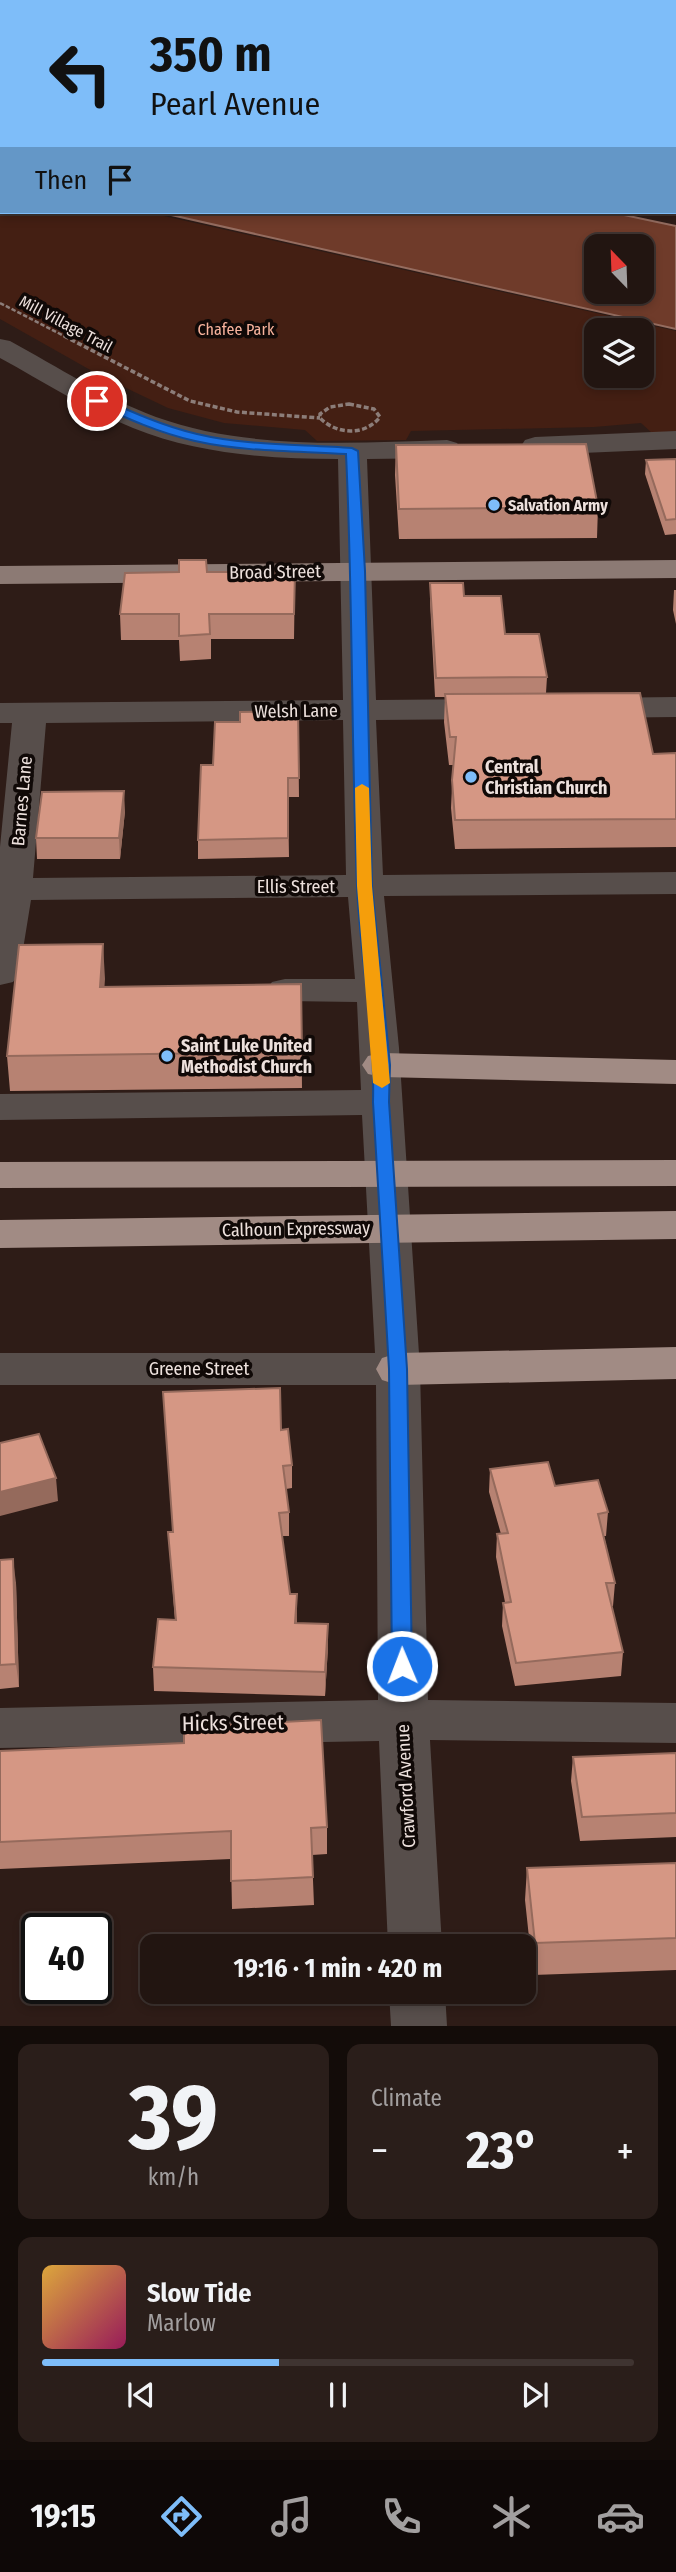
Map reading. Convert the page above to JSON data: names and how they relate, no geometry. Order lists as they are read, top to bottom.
{
  "streets": {
    "highway": ["Calhoun Expressway"],
    "main road": ["Broad Street"],
    "street": [
      "Welsh Lane",
      "Barnes Lane",
      "Ellis Street",
      "Greene Street",
      "Hicks Street",
      "Crawford Avenue"
    ],
    "path": ["Mill Village Trail"]
  },
  "crossings": [
    ["Mill Village Trail", "Crawford Avenue"],
    ["Broad Street", "Crawford Avenue"],
    ["Welsh Lane", "Barnes Lane"],
    ["Welsh Lane", "Crawford Avenue"],
    ["Barnes Lane", "Ellis Street"],
    ["Ellis Street", "Crawford Avenue"],
    ["Greene Street", "Crawford Avenue"],
    ["Hicks Street", "Crawford Avenue"]
  ],
  "parks": ["Chafee Park"],
  "places": ["Salvation Army", "Central Christian Church", "Saint Luke United Methodist Church"],
  "north": "top left",
  "page": {
    "turn": ["350 m", "Pearl Avenue"],
    "then": "Then",
    "limit": "40",
    "trip": "19:16 · 1 min · 420 m",
    "tile": [
      ["39", "km/h"],
      "Climate"
    ],
    "heat": ["−", "23°", "+"],
    "song": ["Slow Tide", "Marlow"],
    "tabs": "19:15"
  }
}
